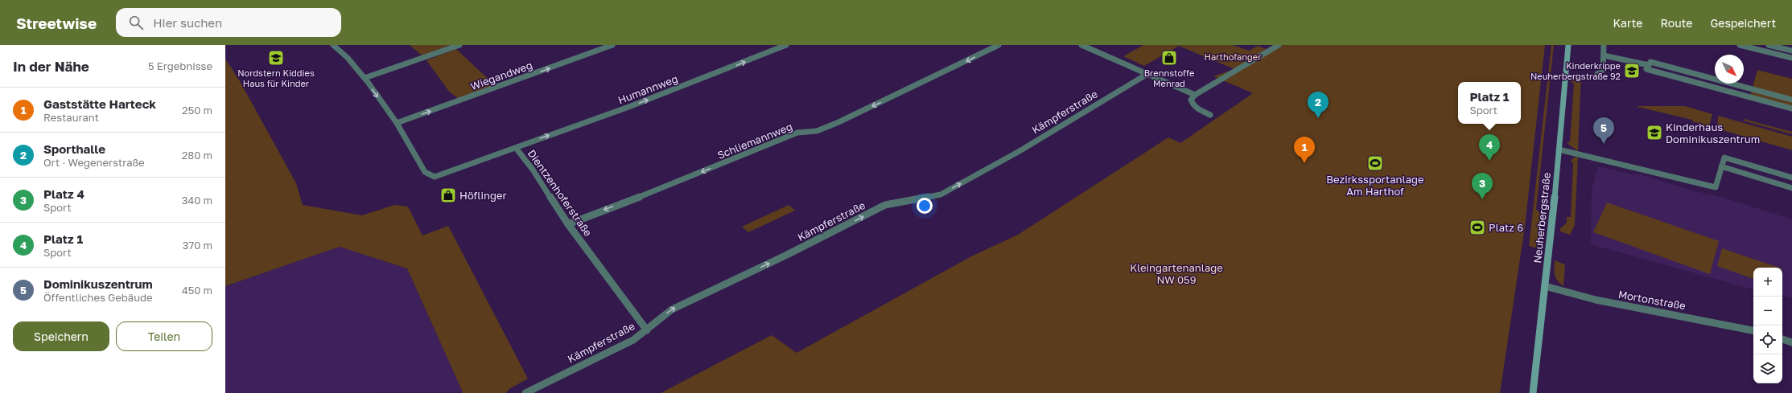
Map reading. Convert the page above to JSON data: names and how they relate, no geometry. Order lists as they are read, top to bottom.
{
  "streets": {
    "main road": ["Neuherbergstraße"],
    "street": [
      "Wiegandweg",
      "Humannweg",
      "Kämpferstraße",
      "Schliemannweg",
      "Dientzenhoferstraße",
      "Mortonstraße"
    ]
  },
  "crossings": [
    ["Wiegandweg", "Dientzenhoferstraße"],
    ["Humannweg", "Dientzenhoferstraße"],
    ["Kämpferstraße", "Dientzenhoferstraße"],
    ["Schliemannweg", "Dientzenhoferstraße"],
    ["Neuherbergstraße", "Mortonstraße"]
  ],
  "one_way": ["Humannweg", "Kämpferstraße", "Schliemannweg"],
  "parks": ["Harthofanger", "Kleingartenanlage NW 059"],
  "places": {
    "school or university": ["Nordstern Kiddies Haus für Kinder", "Kinderkrippe Neuherbergstraße 92", "Kinderhaus Dominikuszentrum"],
    "shop": ["Brennstoffe Menrad", "Höflinger"],
    "sports": ["Bezirkssportanlage Am Harthof", "Platz 6"]
  },
  "north": "bottom right",
  "page": {
    "header": "Streetwise",
    "search": "Hier suchen",
    "nav": ["Karte", "Route", "Gespeichert"],
    "heading": ["In der Nähe", "5 Ergebnisse"],
    "popup": ["Platz 1", "Sport"],
    "list": [
      {
        "mark": "1",
        "name": "Gaststätte Harteck",
        "note": "Restaurant",
        "value": "250 m"
      },
      {
        "mark": "2",
        "name": "Sporthalle",
        "note": "Ort · Wegenerstraße",
        "value": "280 m"
      },
      {
        "mark": "3",
        "name": "Platz 4",
        "note": "Sport",
        "value": "340 m"
      },
      {
        "mark": "4",
        "name": "Platz 1",
        "note": "Sport",
        "value": "370 m"
      },
      {
        "mark": "5",
        "name": "Dominikuszentrum",
        "note": "Öffentliches Gebäude",
        "value": "450 m"
      }
    ],
    "pins": [
      "2",
      "5",
      "4",
      "1",
      "3"
    ],
    "map_buttons": ["+", "−"],
    "buttons": ["Speichern", "Teilen"]
  }
}
